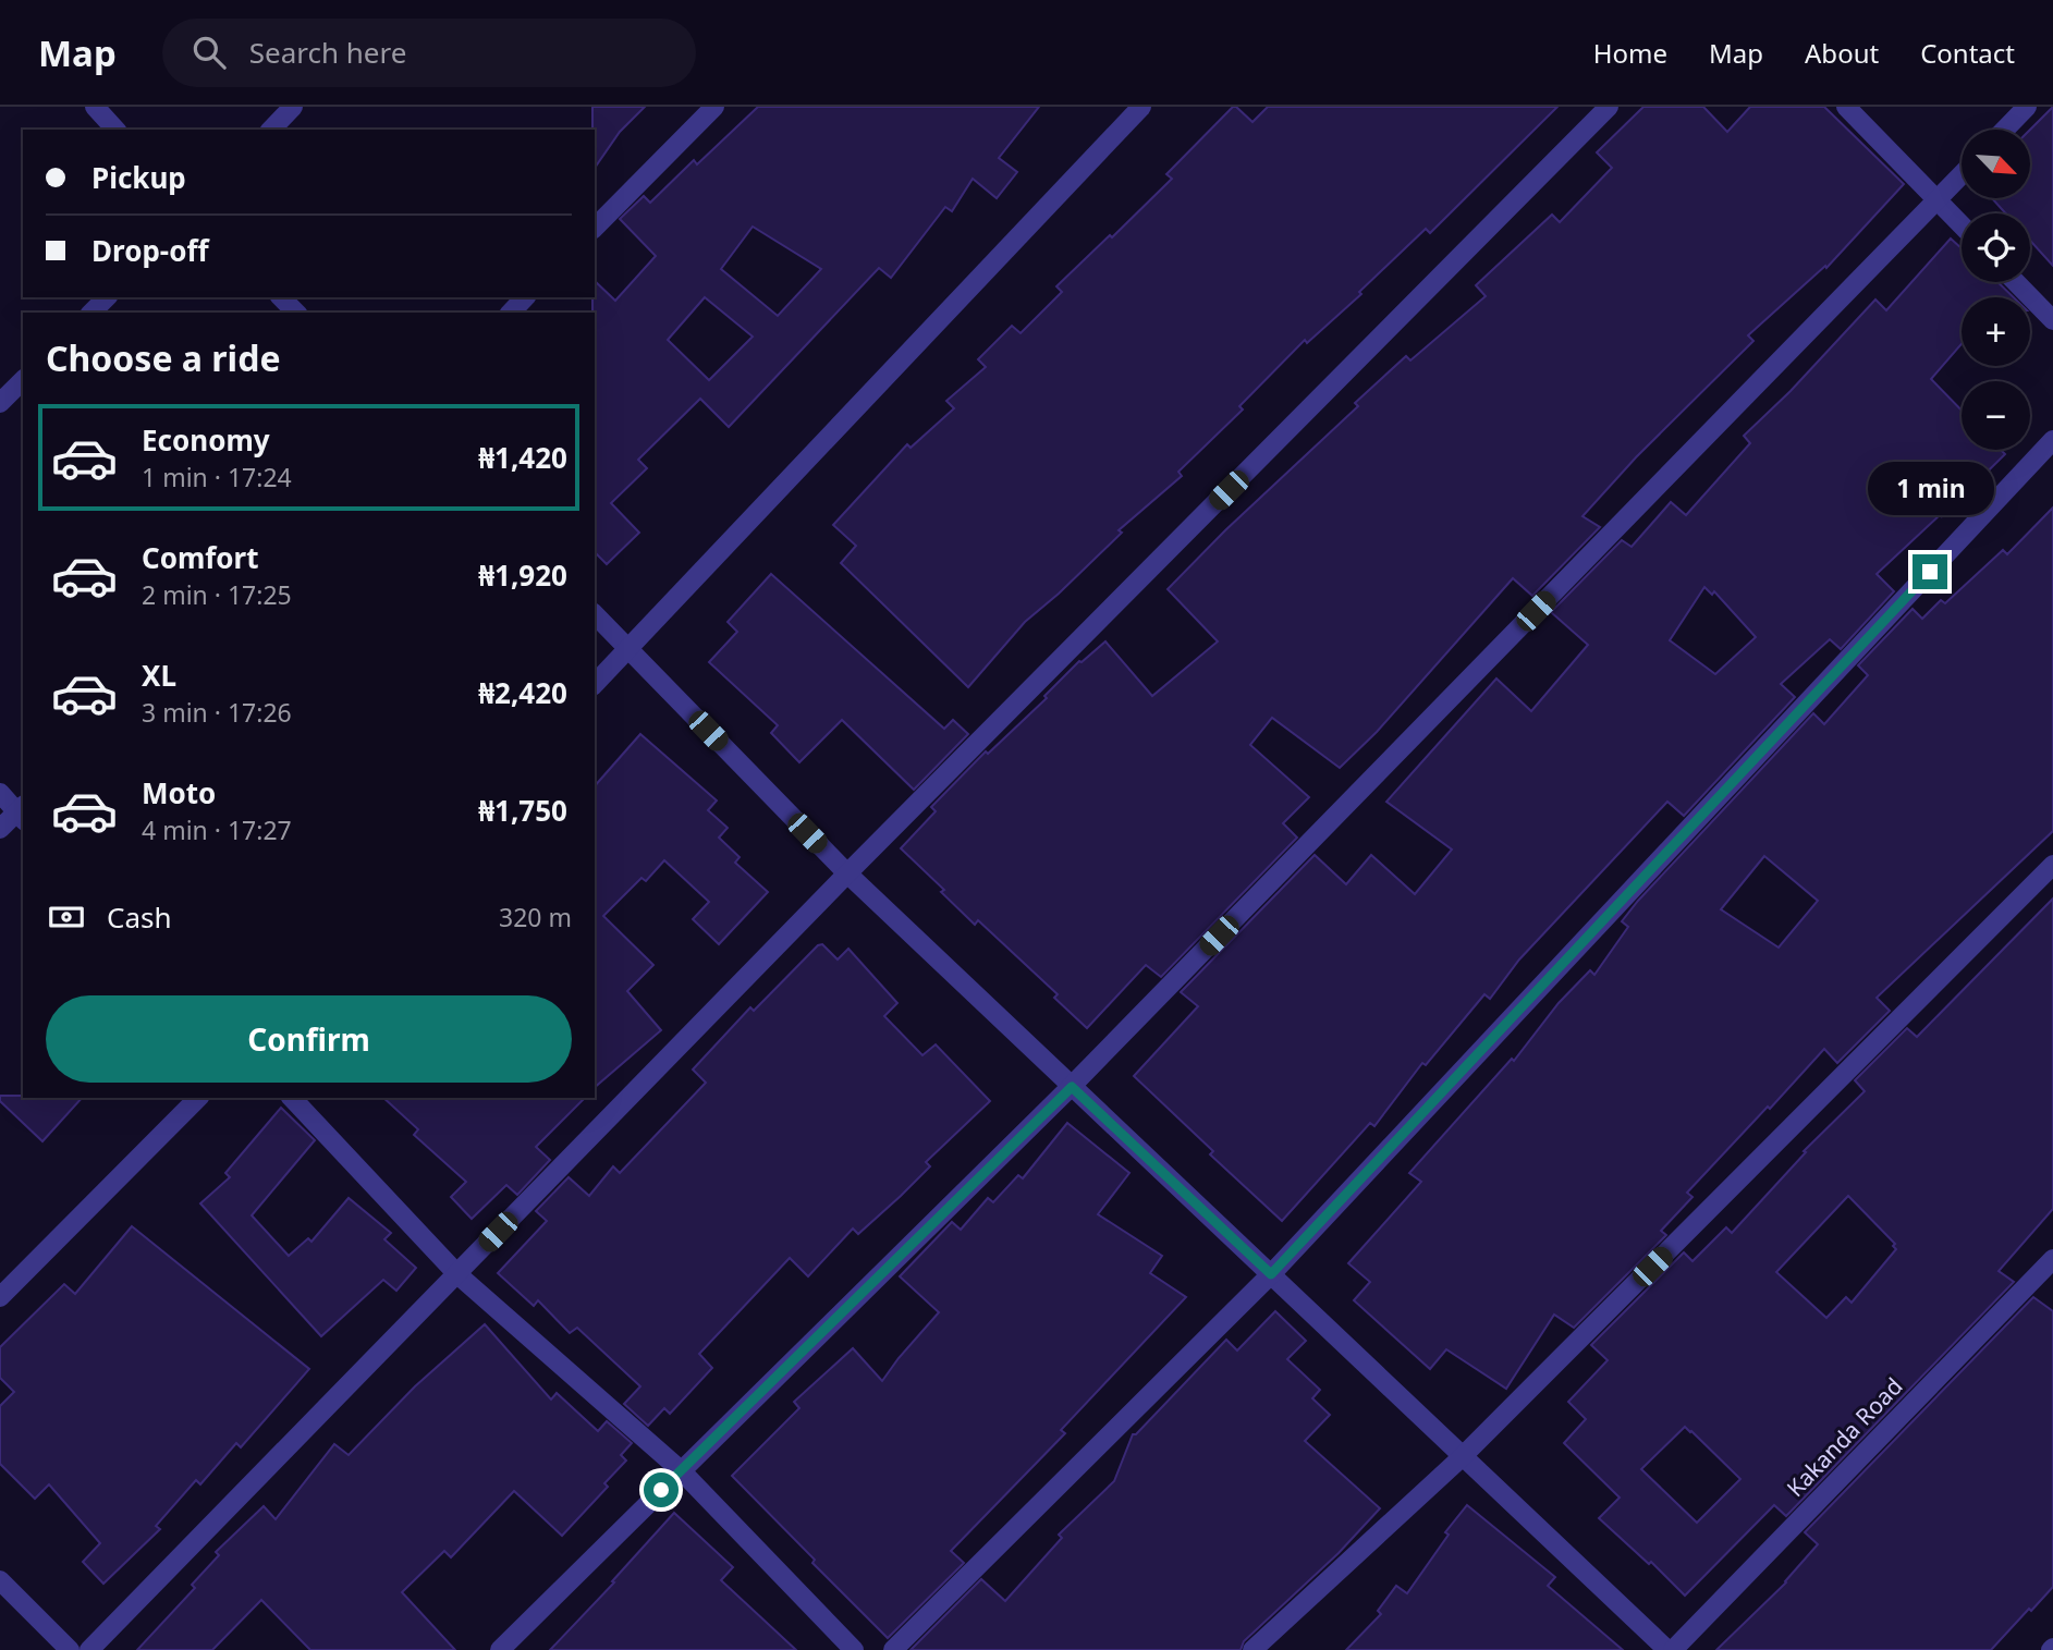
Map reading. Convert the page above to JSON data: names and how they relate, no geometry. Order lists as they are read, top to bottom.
{
  "streets": {
    "street": ["Kakanda Road"]
  },
  "north": "bottom right",
  "page": {
    "header": "Map",
    "search": "Search here",
    "nav": [
      "Home",
      "Map",
      "About",
      "Contact"
    ],
    "map_buttons": ["+", "−"],
    "banner": ["Pickup", "Drop-off"],
    "heading": "Choose a ride",
    "list": [
      {
        "name": "Economy",
        "note": "1 min · 17:24",
        "value": "₦1,420"
      },
      {
        "name": "Comfort",
        "note": "2 min · 17:25",
        "value": "₦1,920"
      },
      {
        "name": "XL",
        "note": "3 min · 17:26",
        "value": "₦2,420"
      },
      {
        "name": "Moto",
        "note": "4 min · 17:27",
        "value": "₦1,750"
      }
    ],
    "bubble": "1 min",
    "pay": ["Cash", "320 m"],
    "buttons": "Confirm"
  }
}
